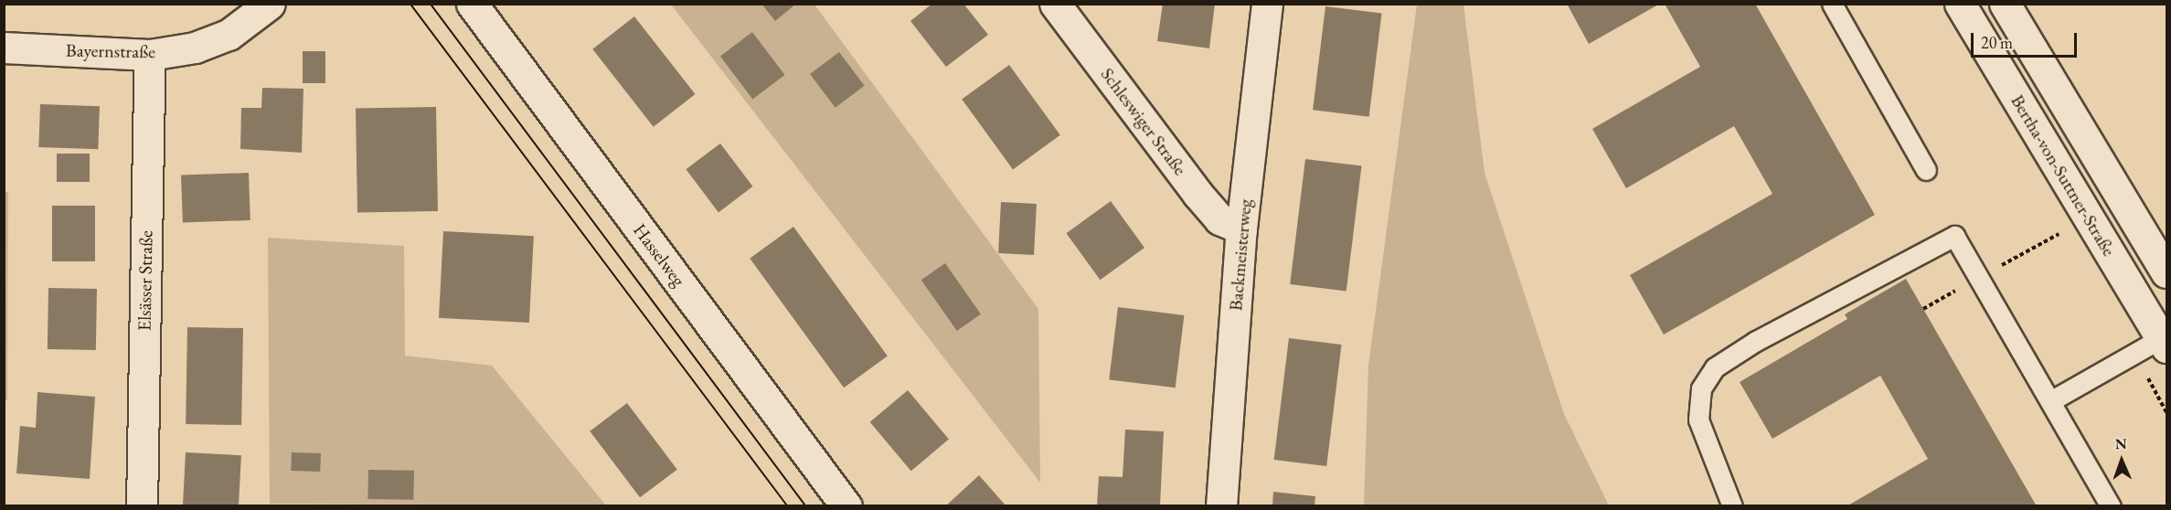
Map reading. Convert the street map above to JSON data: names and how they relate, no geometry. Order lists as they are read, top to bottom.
{
  "streets": {
    "street": [
      "Bayernstraße",
      "Schleswiger Straße",
      "Bertha-von-Suttner-Straße",
      "Hasselweg",
      "Backmeisterweg",
      "Elsässer Straße"
    ]
  },
  "crossings": [
    ["Bayernstraße", "Elsässer Straße"],
    ["Schleswiger Straße", "Backmeisterweg"]
  ],
  "scale_bar": "20 m",
  "north": "top"
}
